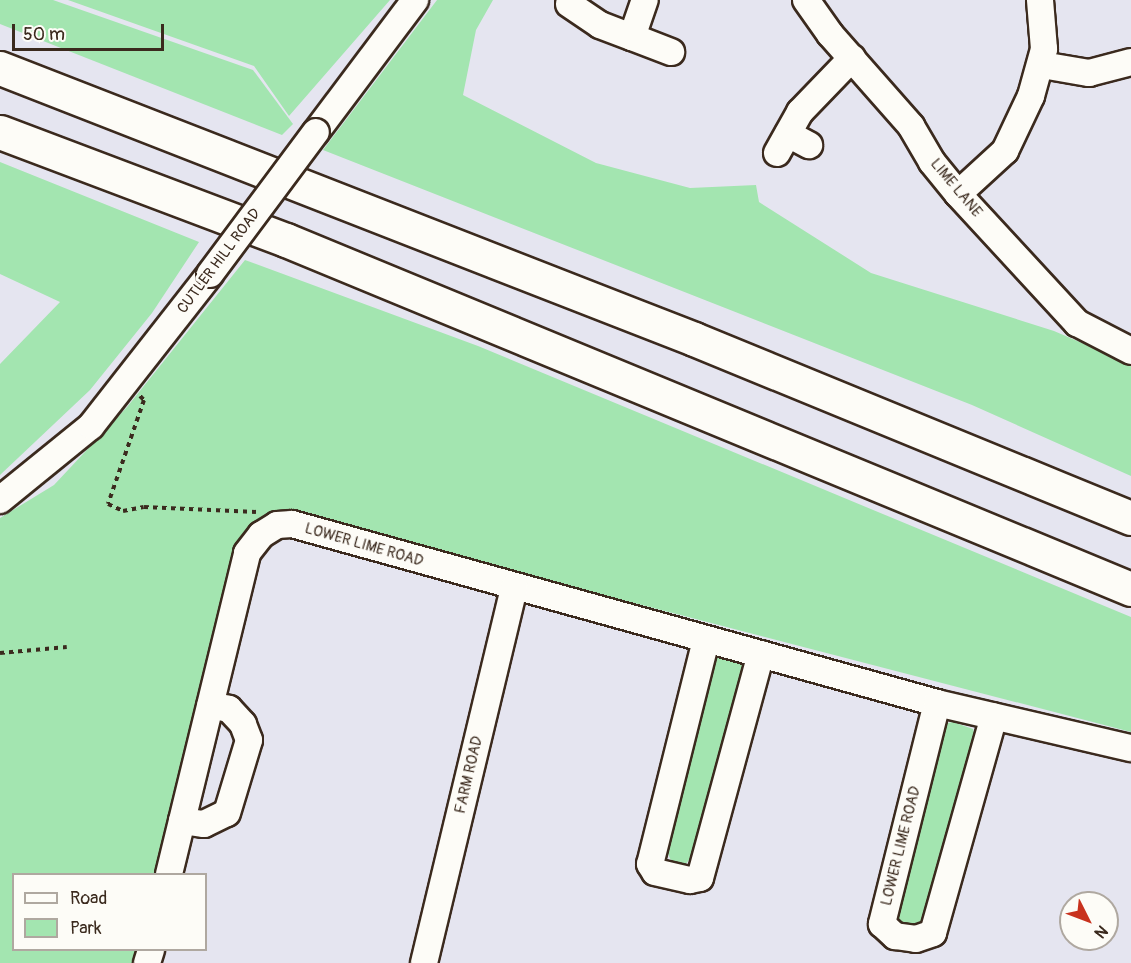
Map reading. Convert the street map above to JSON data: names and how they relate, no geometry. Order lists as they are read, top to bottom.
{
  "streets": {
    "street": [
      "LIME LANE",
      "CUTLER HILL ROAD",
      "LOWER LIME ROAD",
      "FARM ROAD"
    ]
  },
  "crossings": [
    ["LOWER LIME ROAD", "FARM ROAD"]
  ],
  "legend": ["Road", "Park"],
  "scale_bar": "50 m",
  "north": "bottom right"
}
